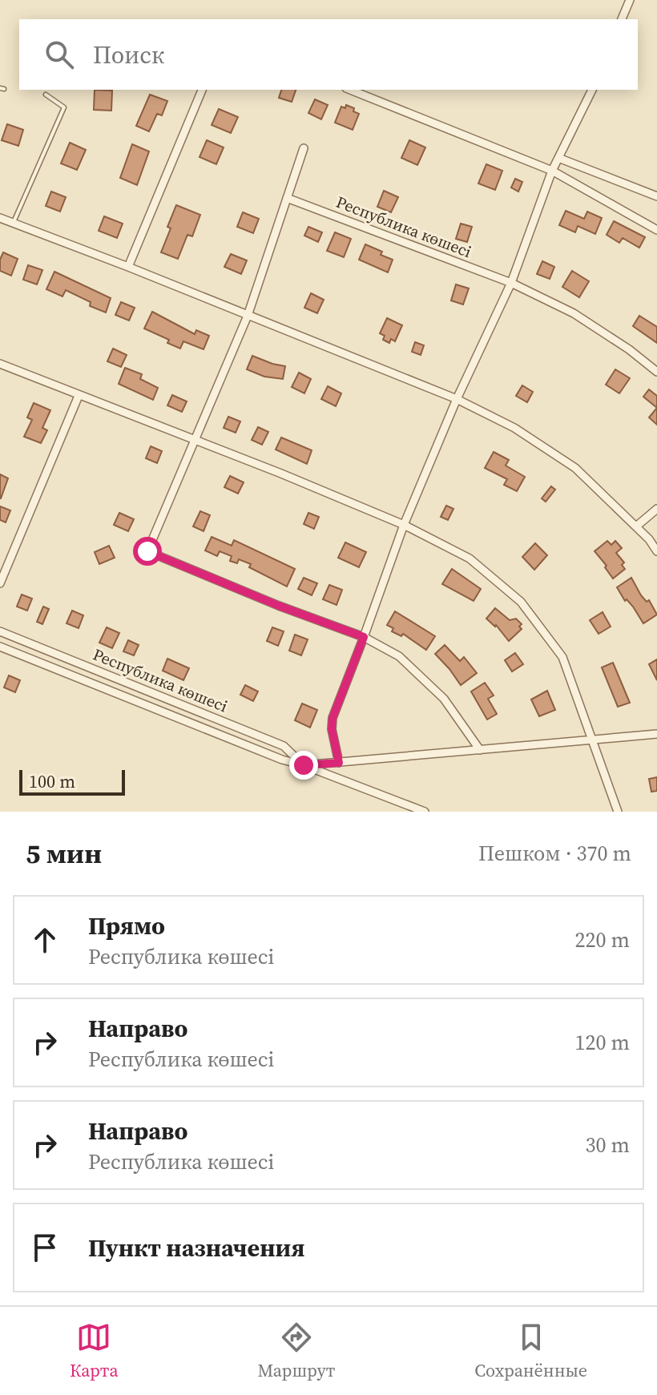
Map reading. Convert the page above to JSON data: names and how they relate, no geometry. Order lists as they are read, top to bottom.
{
  "streets": {
    "street": ["Республика көшесі"]
  },
  "scale_bar": "100 m",
  "page": {
    "search": "Поиск",
    "scale": "100 m",
    "heading": ["5 мин", "Пешком · 370 m"],
    "list": [
      ["Прямо", "Республика көшесі", "220 m"],
      ["Направо", "Республика көшесі", "120 m"],
      ["Направо", "Республика көшесі", "30 m"],
      "Пункт назначения"
    ],
    "nav": ["Карта", "Маршрут", "Сохранённые"]
  }
}
